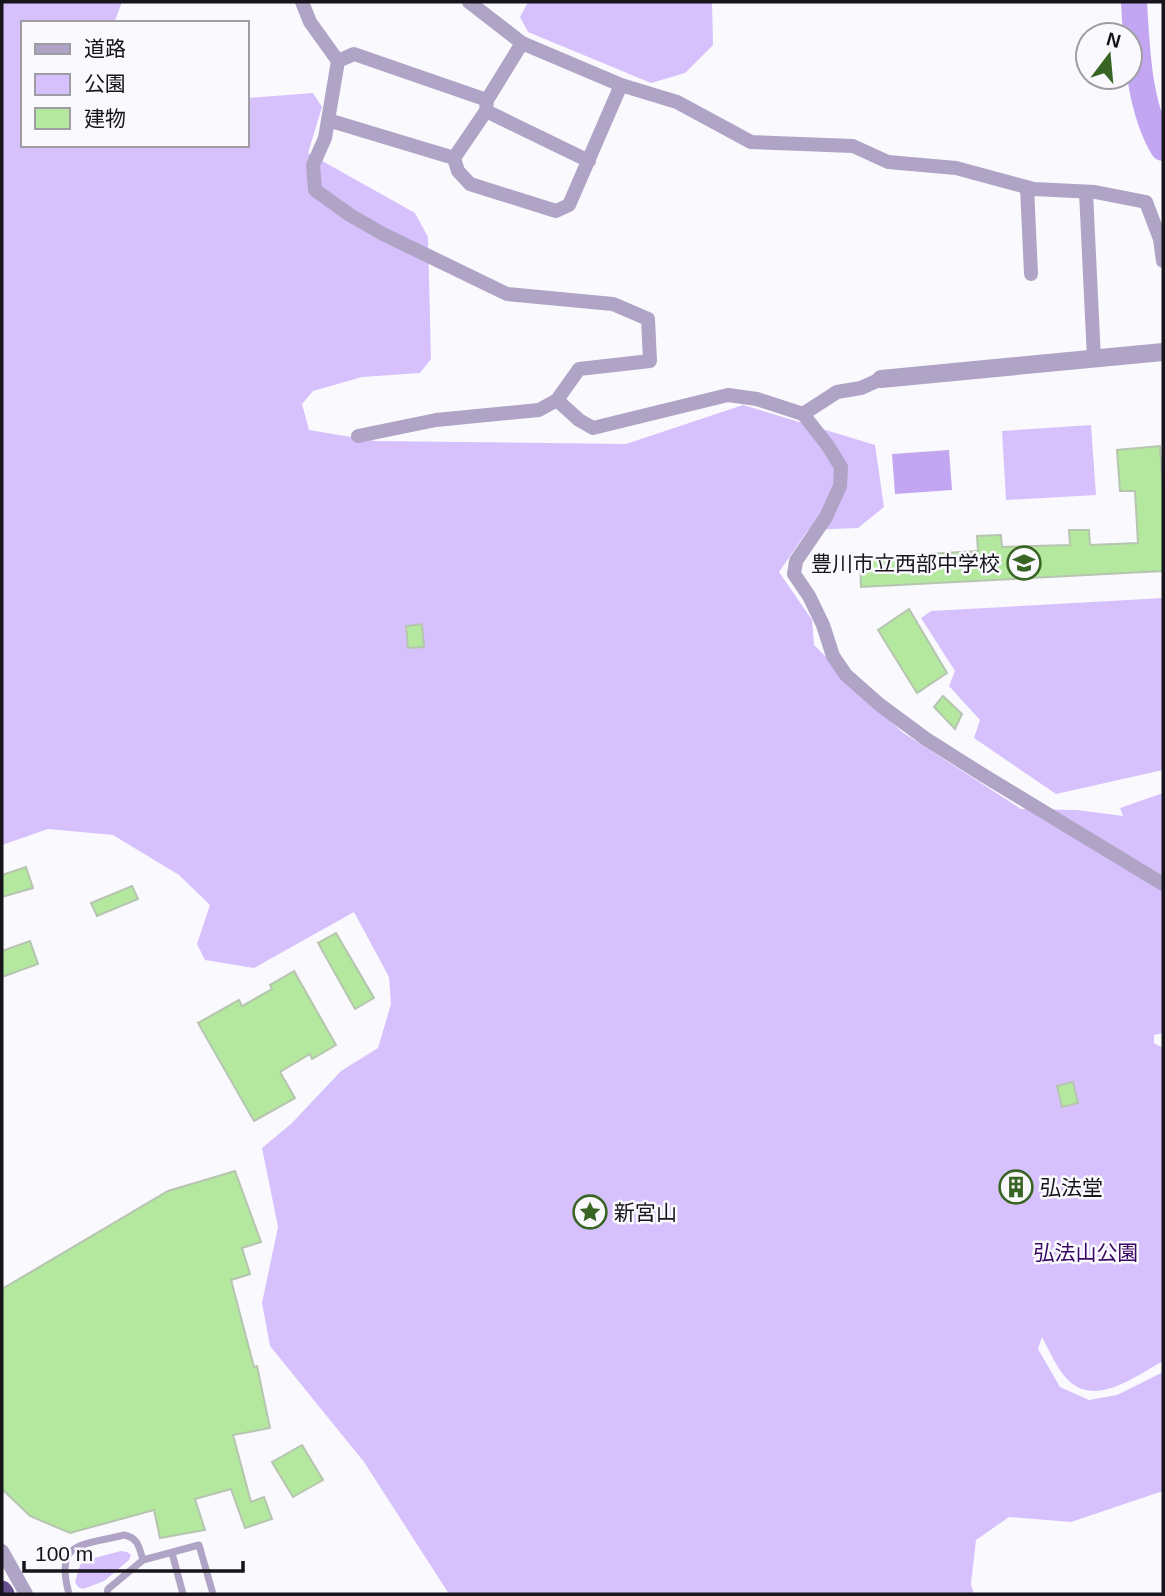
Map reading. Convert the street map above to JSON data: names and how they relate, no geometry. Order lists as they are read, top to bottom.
{
  "parks": ["弘法山公園"],
  "places": {
    "school or university": ["豊川市立西部中学校"],
    "building": ["弘法堂"],
    "place": ["新宮山"]
  },
  "legend": ["道路", "公園", "建物"],
  "scale_bar": "100 m",
  "north": "top"
}
